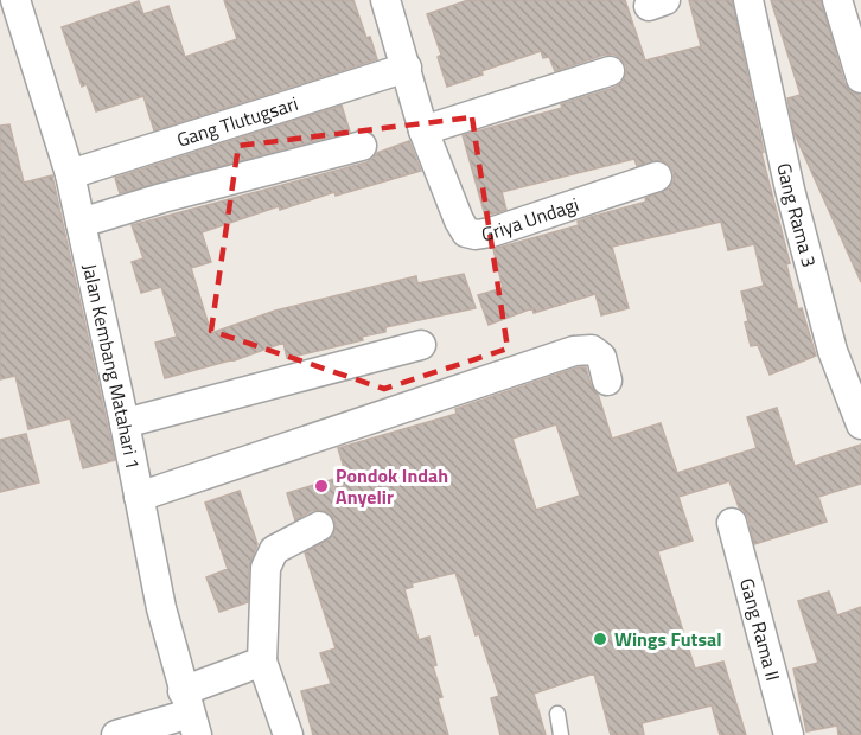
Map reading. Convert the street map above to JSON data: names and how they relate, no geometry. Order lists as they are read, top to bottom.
{
  "streets": {
    "street": [
      "Gang Tlutugsari",
      "Gang Rama 3",
      "Griya Undagi",
      "Jalan Kembang Matahari 1",
      "Gang Rama II"
    ]
  },
  "crossings": [
    ["Gang Tlutugsari", "Griya Undagi"],
    ["Gang Tlutugsari", "Jalan Kembang Matahari 1"]
  ],
  "places": ["Pondok Indah Anyelir", "Wings Futsal"]
}
